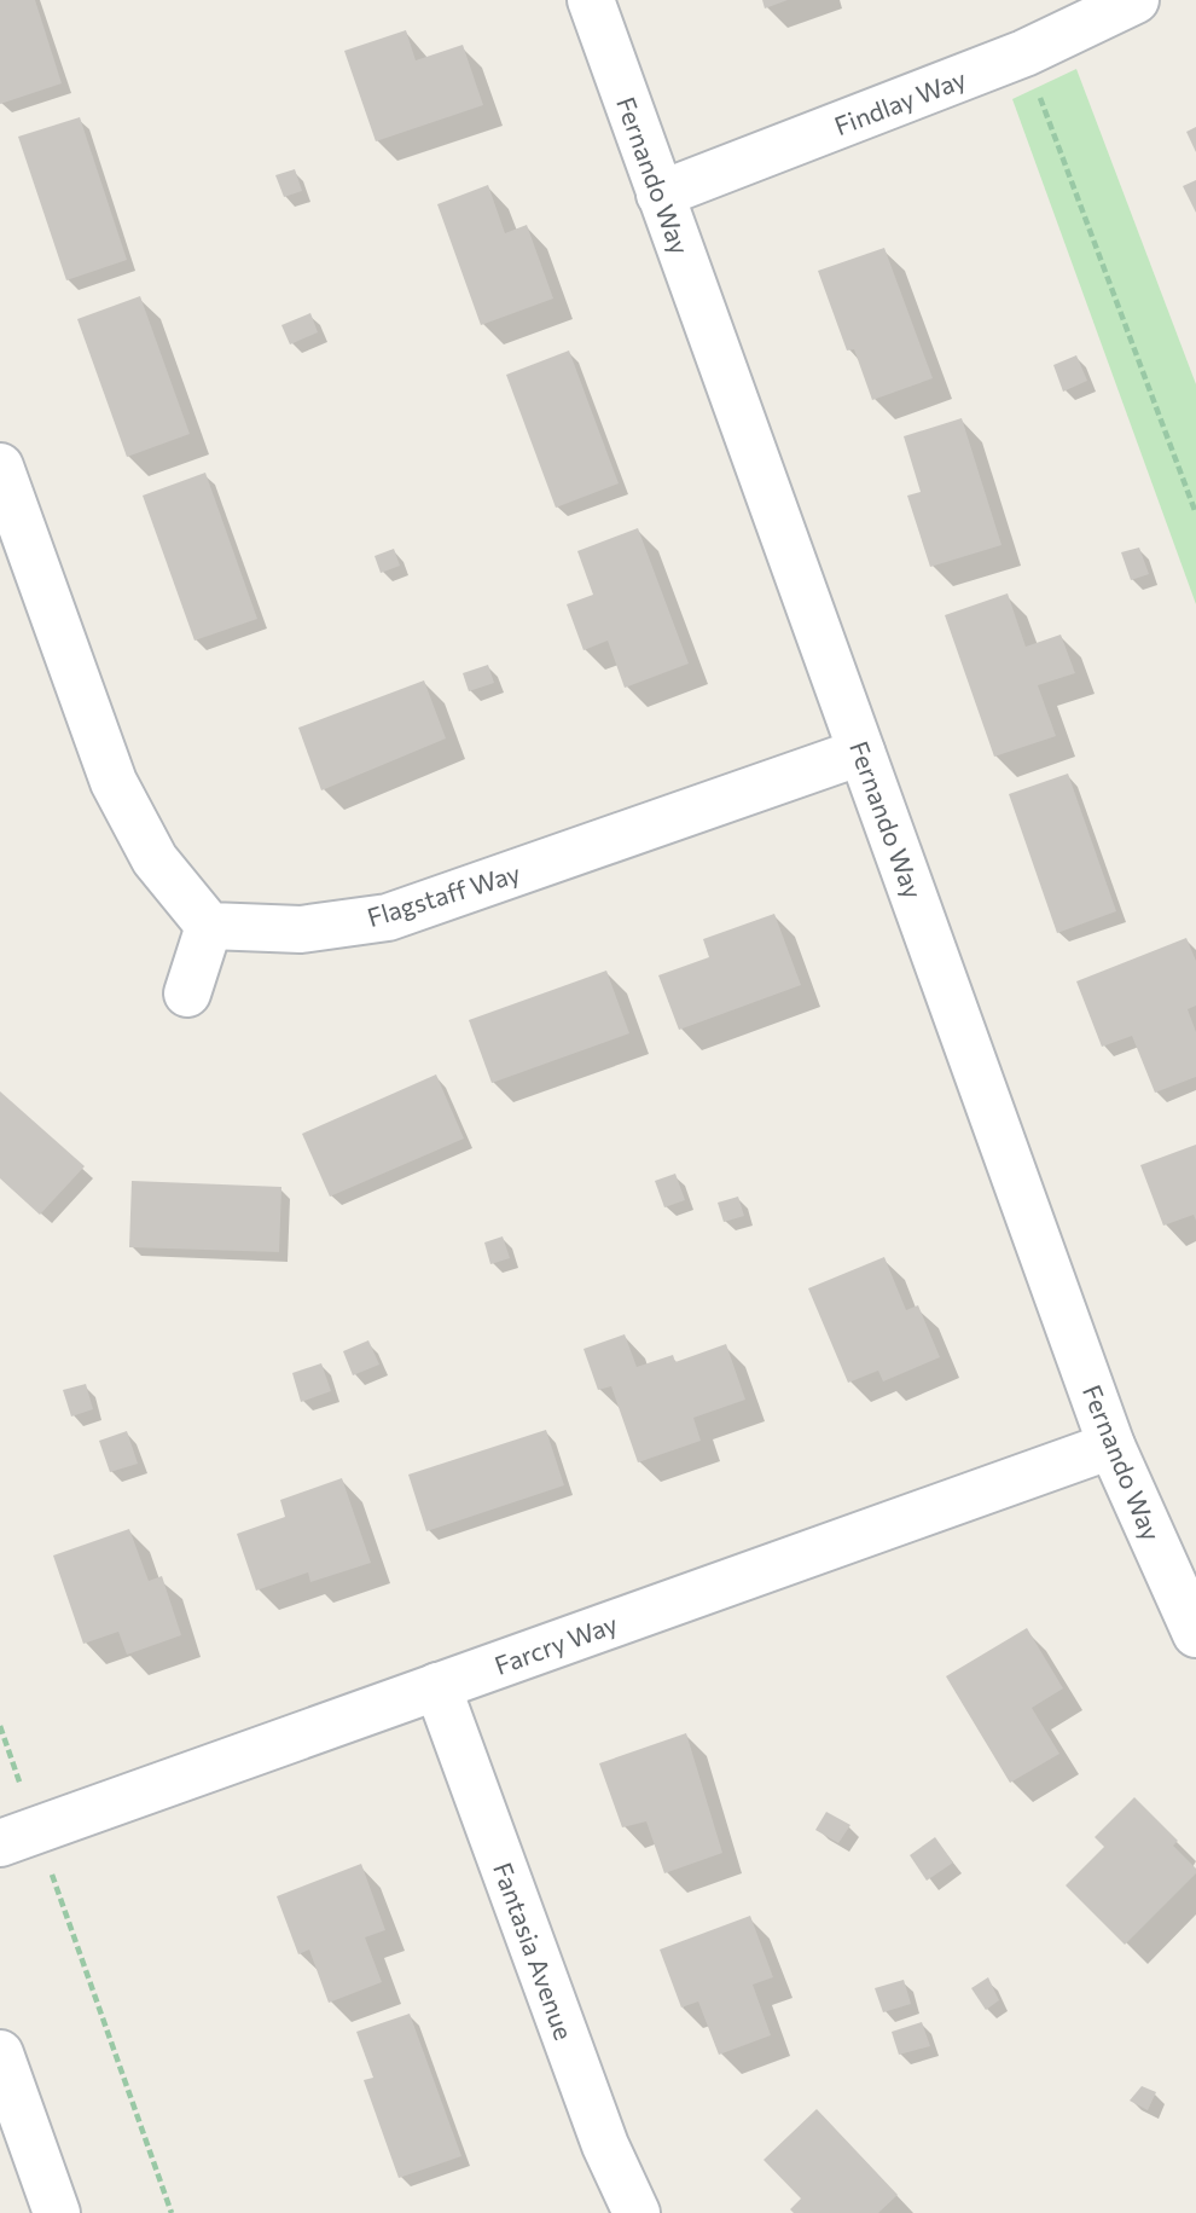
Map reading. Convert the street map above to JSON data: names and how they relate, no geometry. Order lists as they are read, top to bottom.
{
  "streets": {
    "street": [
      "Findlay Way",
      "Fernando Way",
      "Flagstaff Way",
      "Farcry Way",
      "Fantasia Avenue"
    ]
  },
  "crossings": [
    ["Findlay Way", "Fernando Way"],
    ["Fernando Way", "Flagstaff Way"],
    ["Fernando Way", "Farcry Way"],
    ["Farcry Way", "Fantasia Avenue"]
  ]
}
